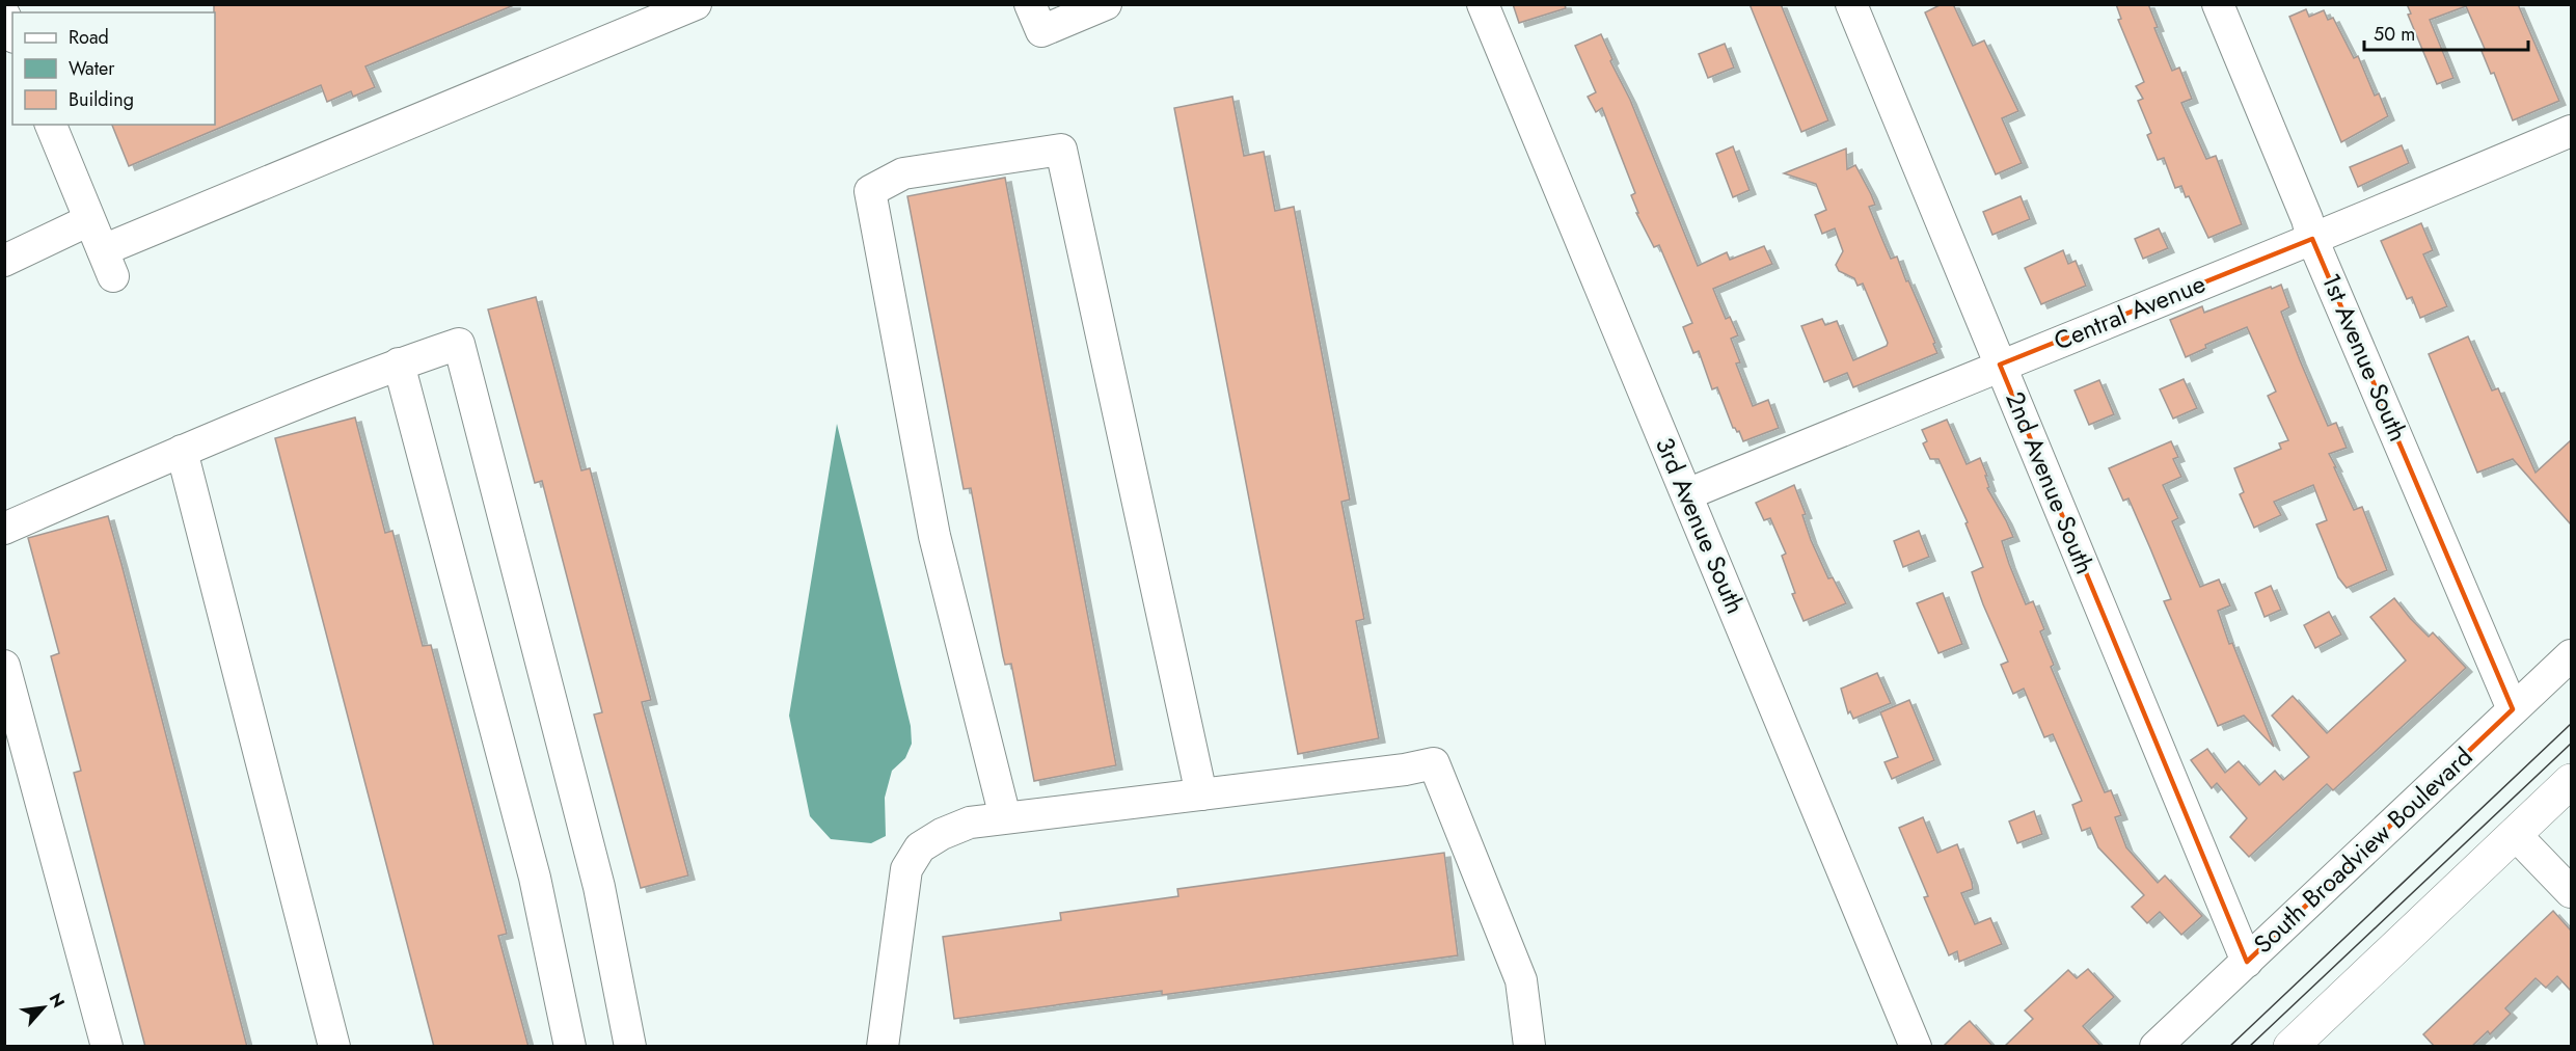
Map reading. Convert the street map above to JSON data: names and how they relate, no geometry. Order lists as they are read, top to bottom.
{
  "streets": {
    "street": [
      "Central Avenue",
      "1st Avenue South",
      "2nd Avenue South",
      "3rd Avenue South",
      "South Broadview Boulevard"
    ]
  },
  "crossings": [
    ["Central Avenue", "1st Avenue South"],
    ["Central Avenue", "2nd Avenue South"],
    ["Central Avenue", "3rd Avenue South"],
    ["1st Avenue South", "South Broadview Boulevard"],
    ["2nd Avenue South", "South Broadview Boulevard"]
  ],
  "legend": ["Road", "Water", "Building"],
  "scale_bar": "50 m",
  "north": "top right"
}
